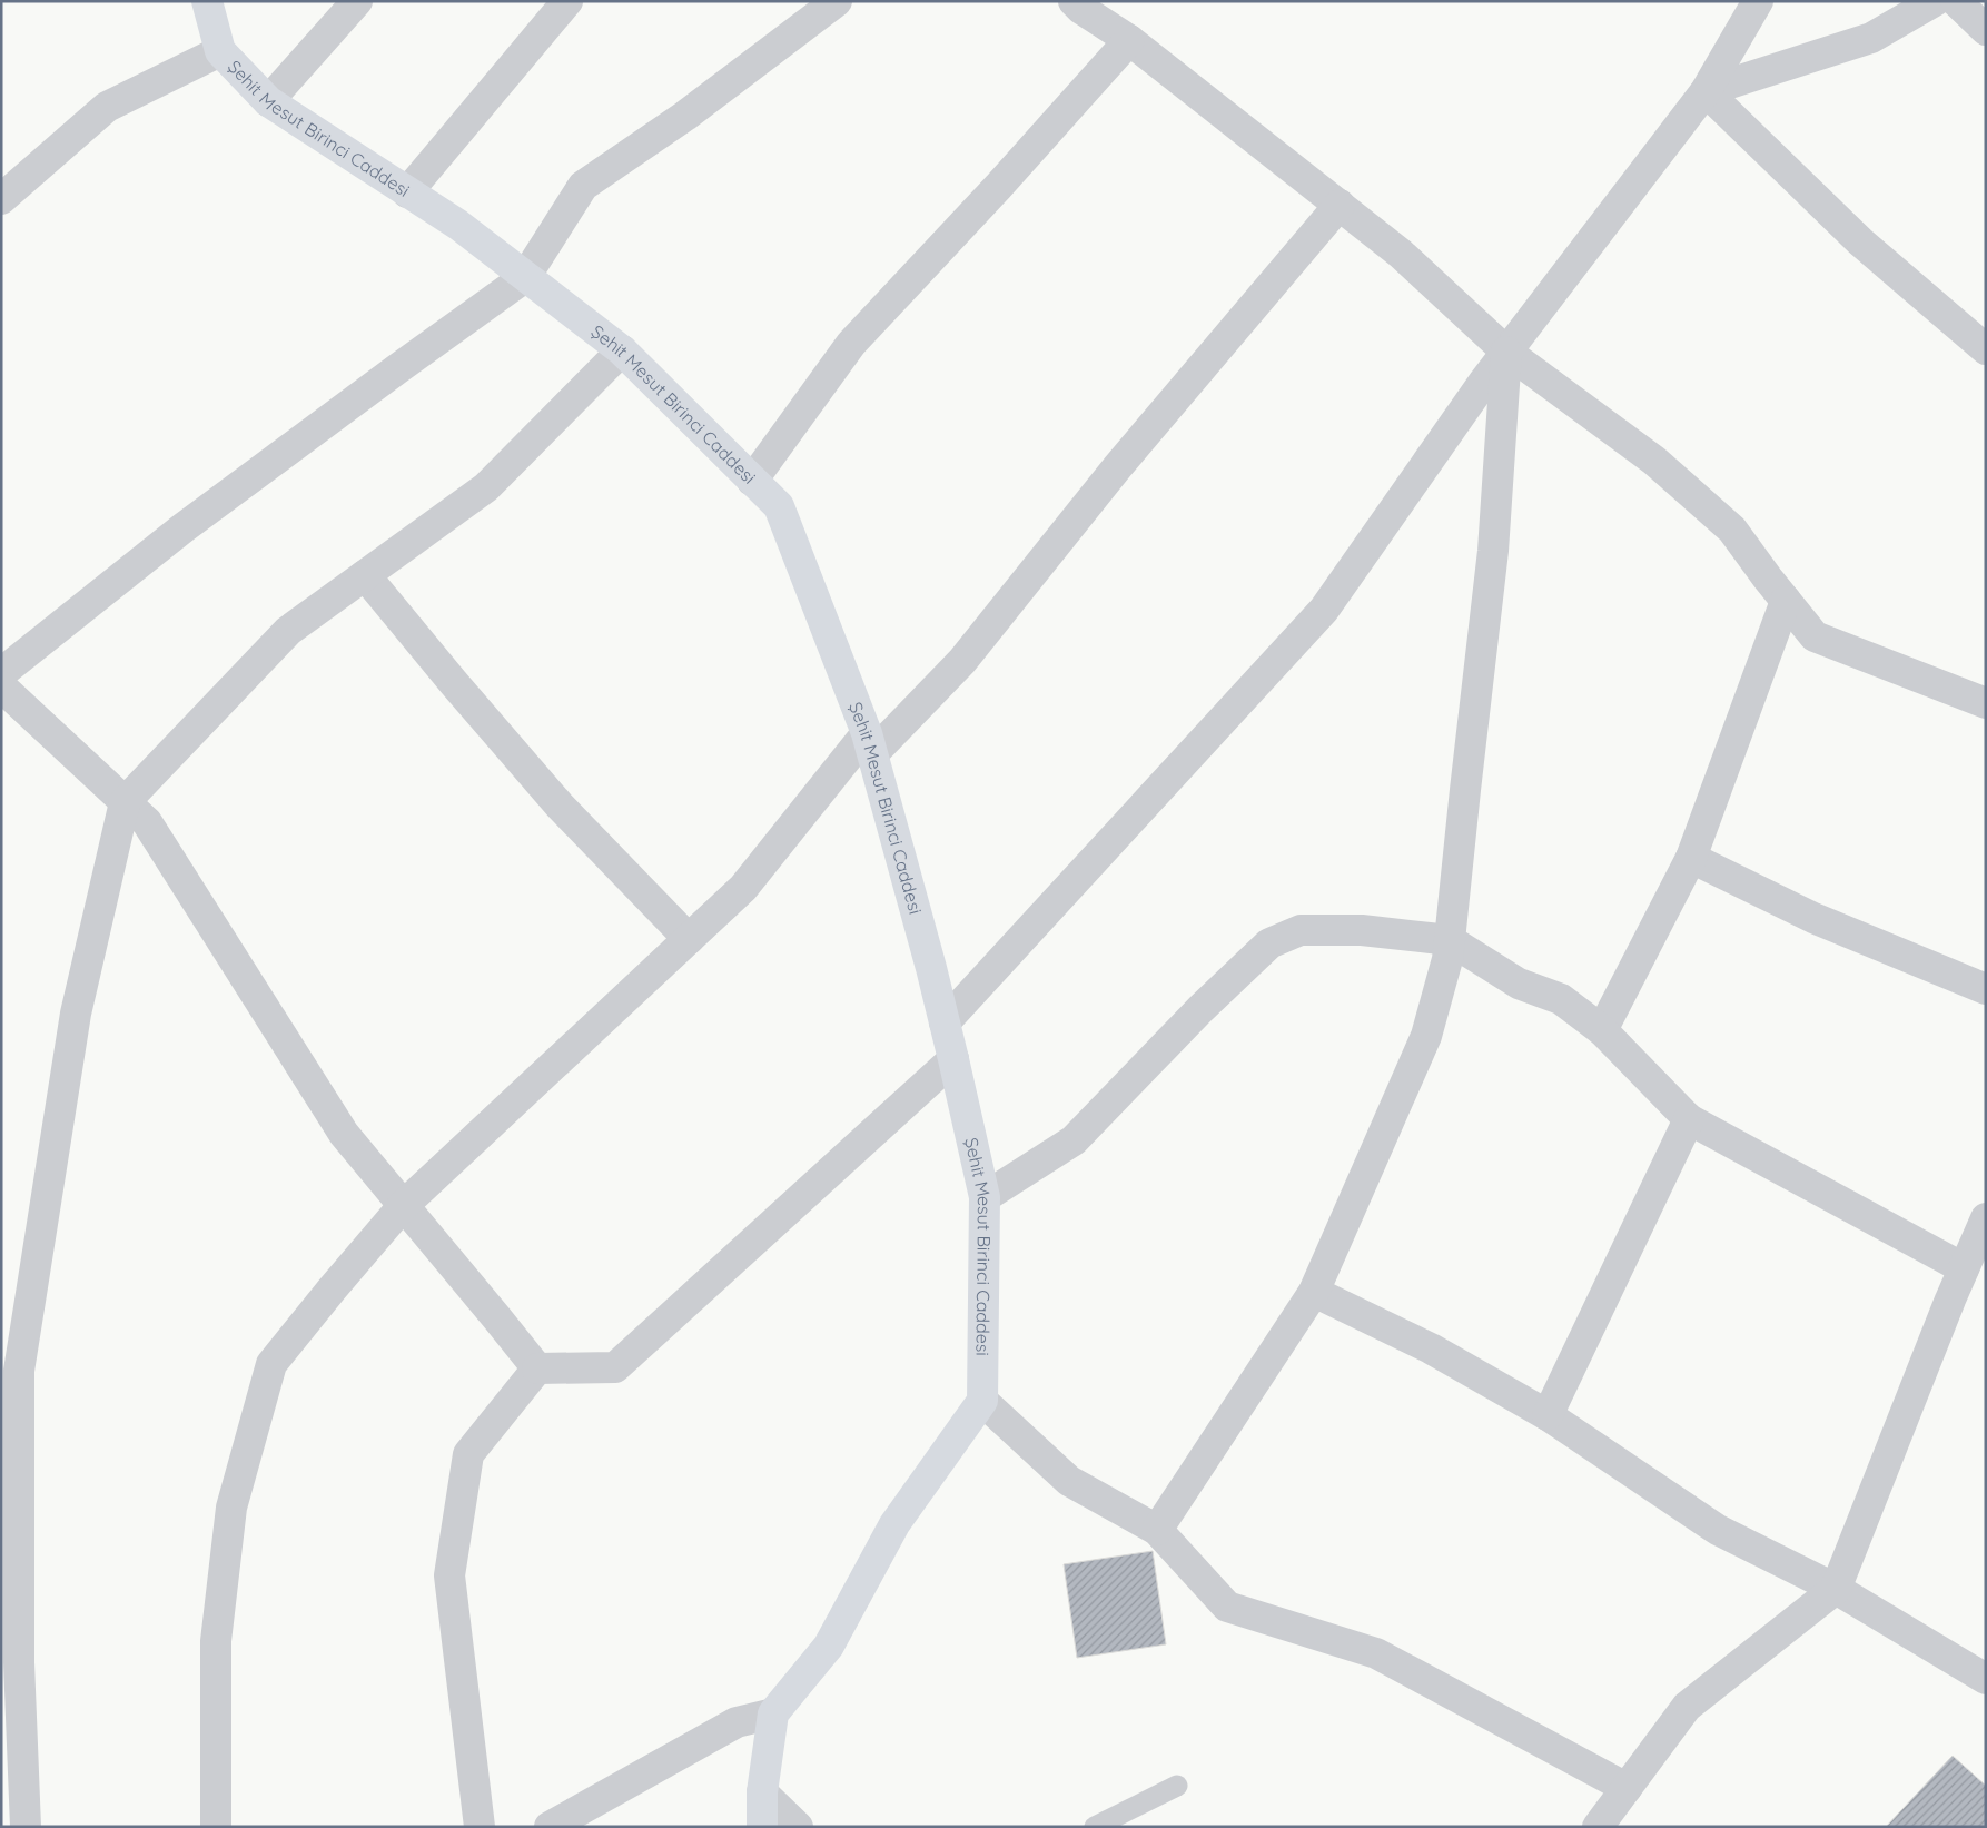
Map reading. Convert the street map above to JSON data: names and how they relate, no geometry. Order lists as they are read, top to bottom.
{
  "streets": {
    "main road": ["Şehit Mesut Birinci Caddesi"]
  }
}
